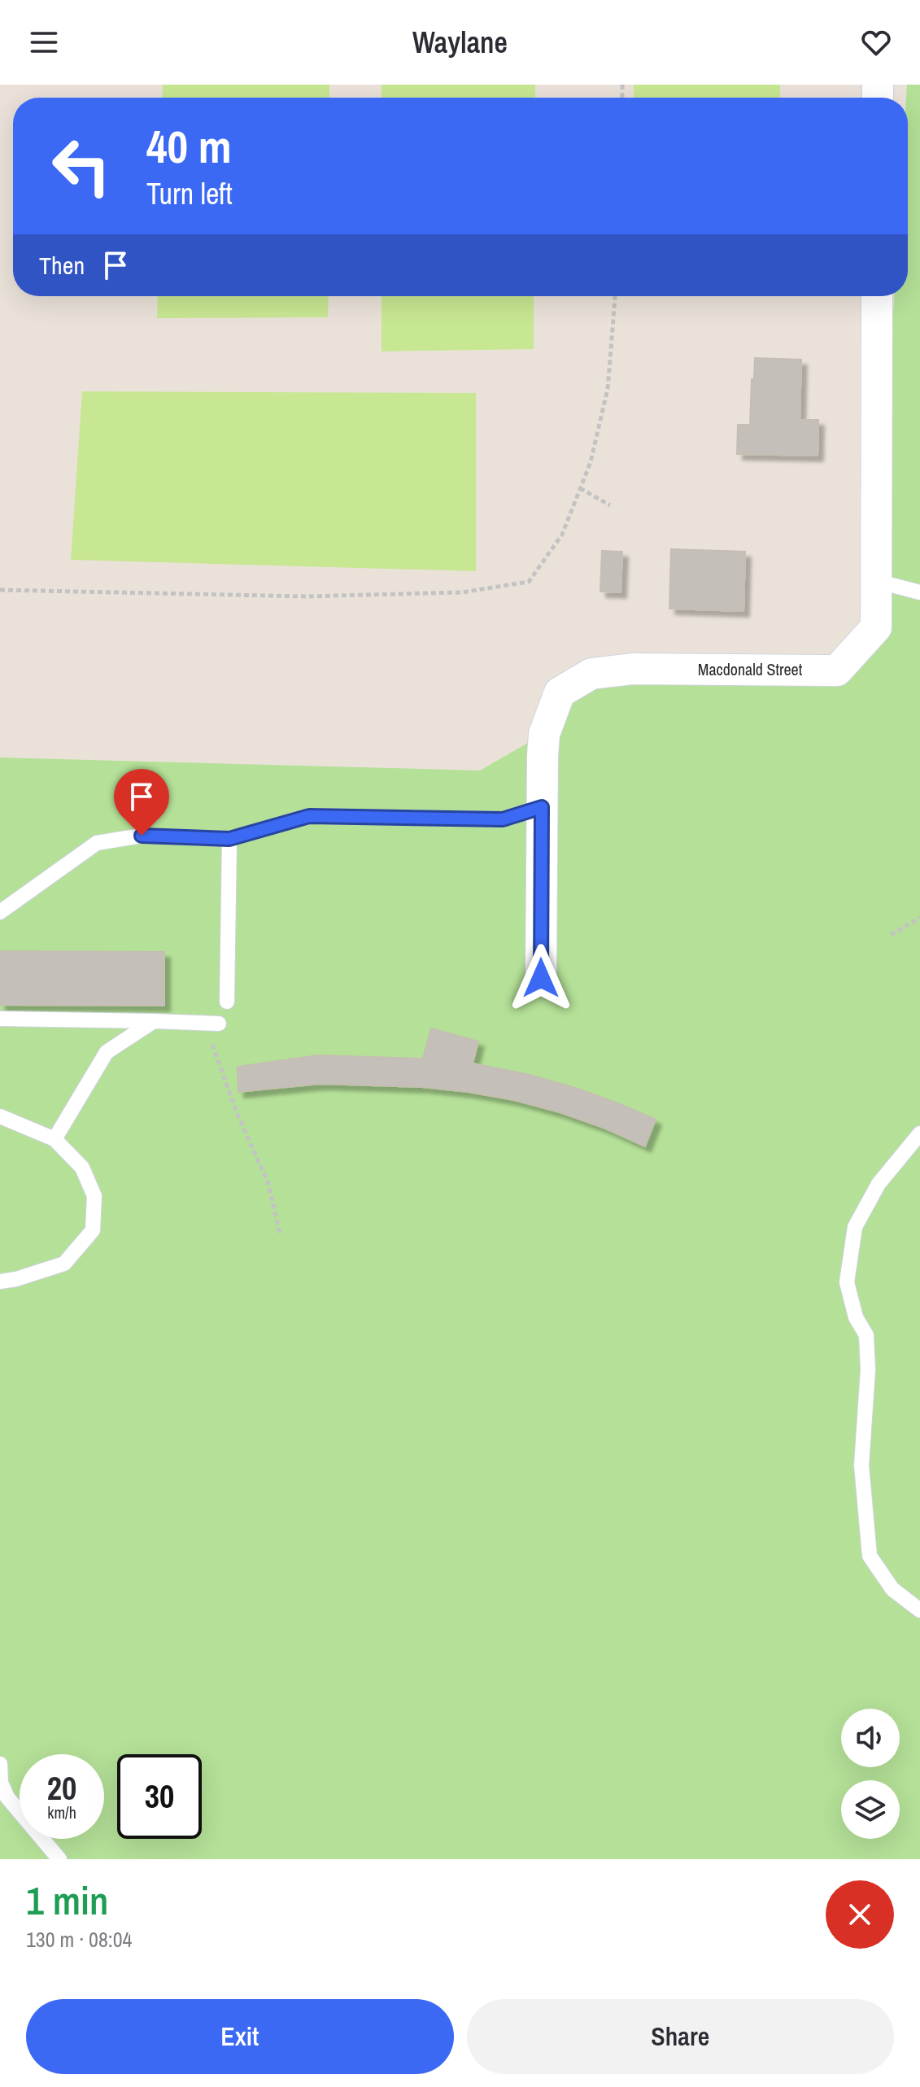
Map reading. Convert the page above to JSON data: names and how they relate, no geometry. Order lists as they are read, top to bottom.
{
  "streets": {
    "street": ["Macdonald Street"]
  },
  "page": {
    "header": "Waylane",
    "turn": ["40 m", "Turn left"],
    "then": "Then",
    "speed": "20 km/h",
    "limit": "30",
    "heading": ["1 min", "130 m · 08:04"],
    "buttons": ["Exit", "Share"]
  }
}
